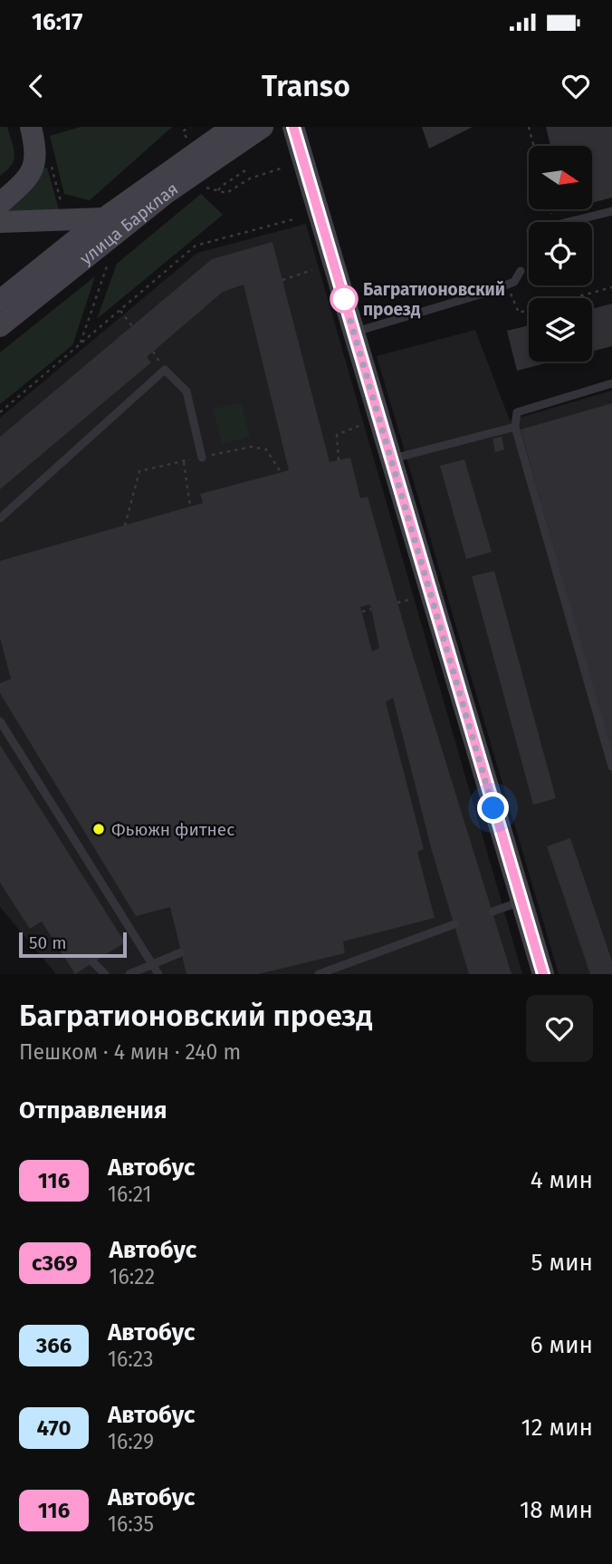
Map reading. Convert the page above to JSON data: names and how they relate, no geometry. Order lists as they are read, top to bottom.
{
  "streets": {
    "street": ["улица Барклая"]
  },
  "places": ["Багратионовский проезд", "Фьюжн фитнес"],
  "lines": ["bus line 116"],
  "scale_bar": "50 m",
  "north": "right",
  "page": {
    "status": "16:17",
    "header": "Transo",
    "scale": "50 m",
    "heading": [
      ["Багратионовский проезд", "Пешком · 4 мин · 240 m"],
      "Отправления"
    ],
    "list": [
      {
        "mark": "116",
        "name": "Автобус",
        "note": "16:21",
        "value": "4 мин"
      },
      {
        "mark": "с369",
        "name": "Автобус",
        "note": "16:22",
        "value": "5 мин"
      },
      {
        "mark": "366",
        "name": "Автобус",
        "note": "16:23",
        "value": "6 мин"
      },
      {
        "mark": "470",
        "name": "Автобус",
        "note": "16:29",
        "value": "12 мин"
      },
      {
        "mark": "116",
        "name": "Автобус",
        "note": "16:35",
        "value": "18 мин"
      }
    ]
  }
}
